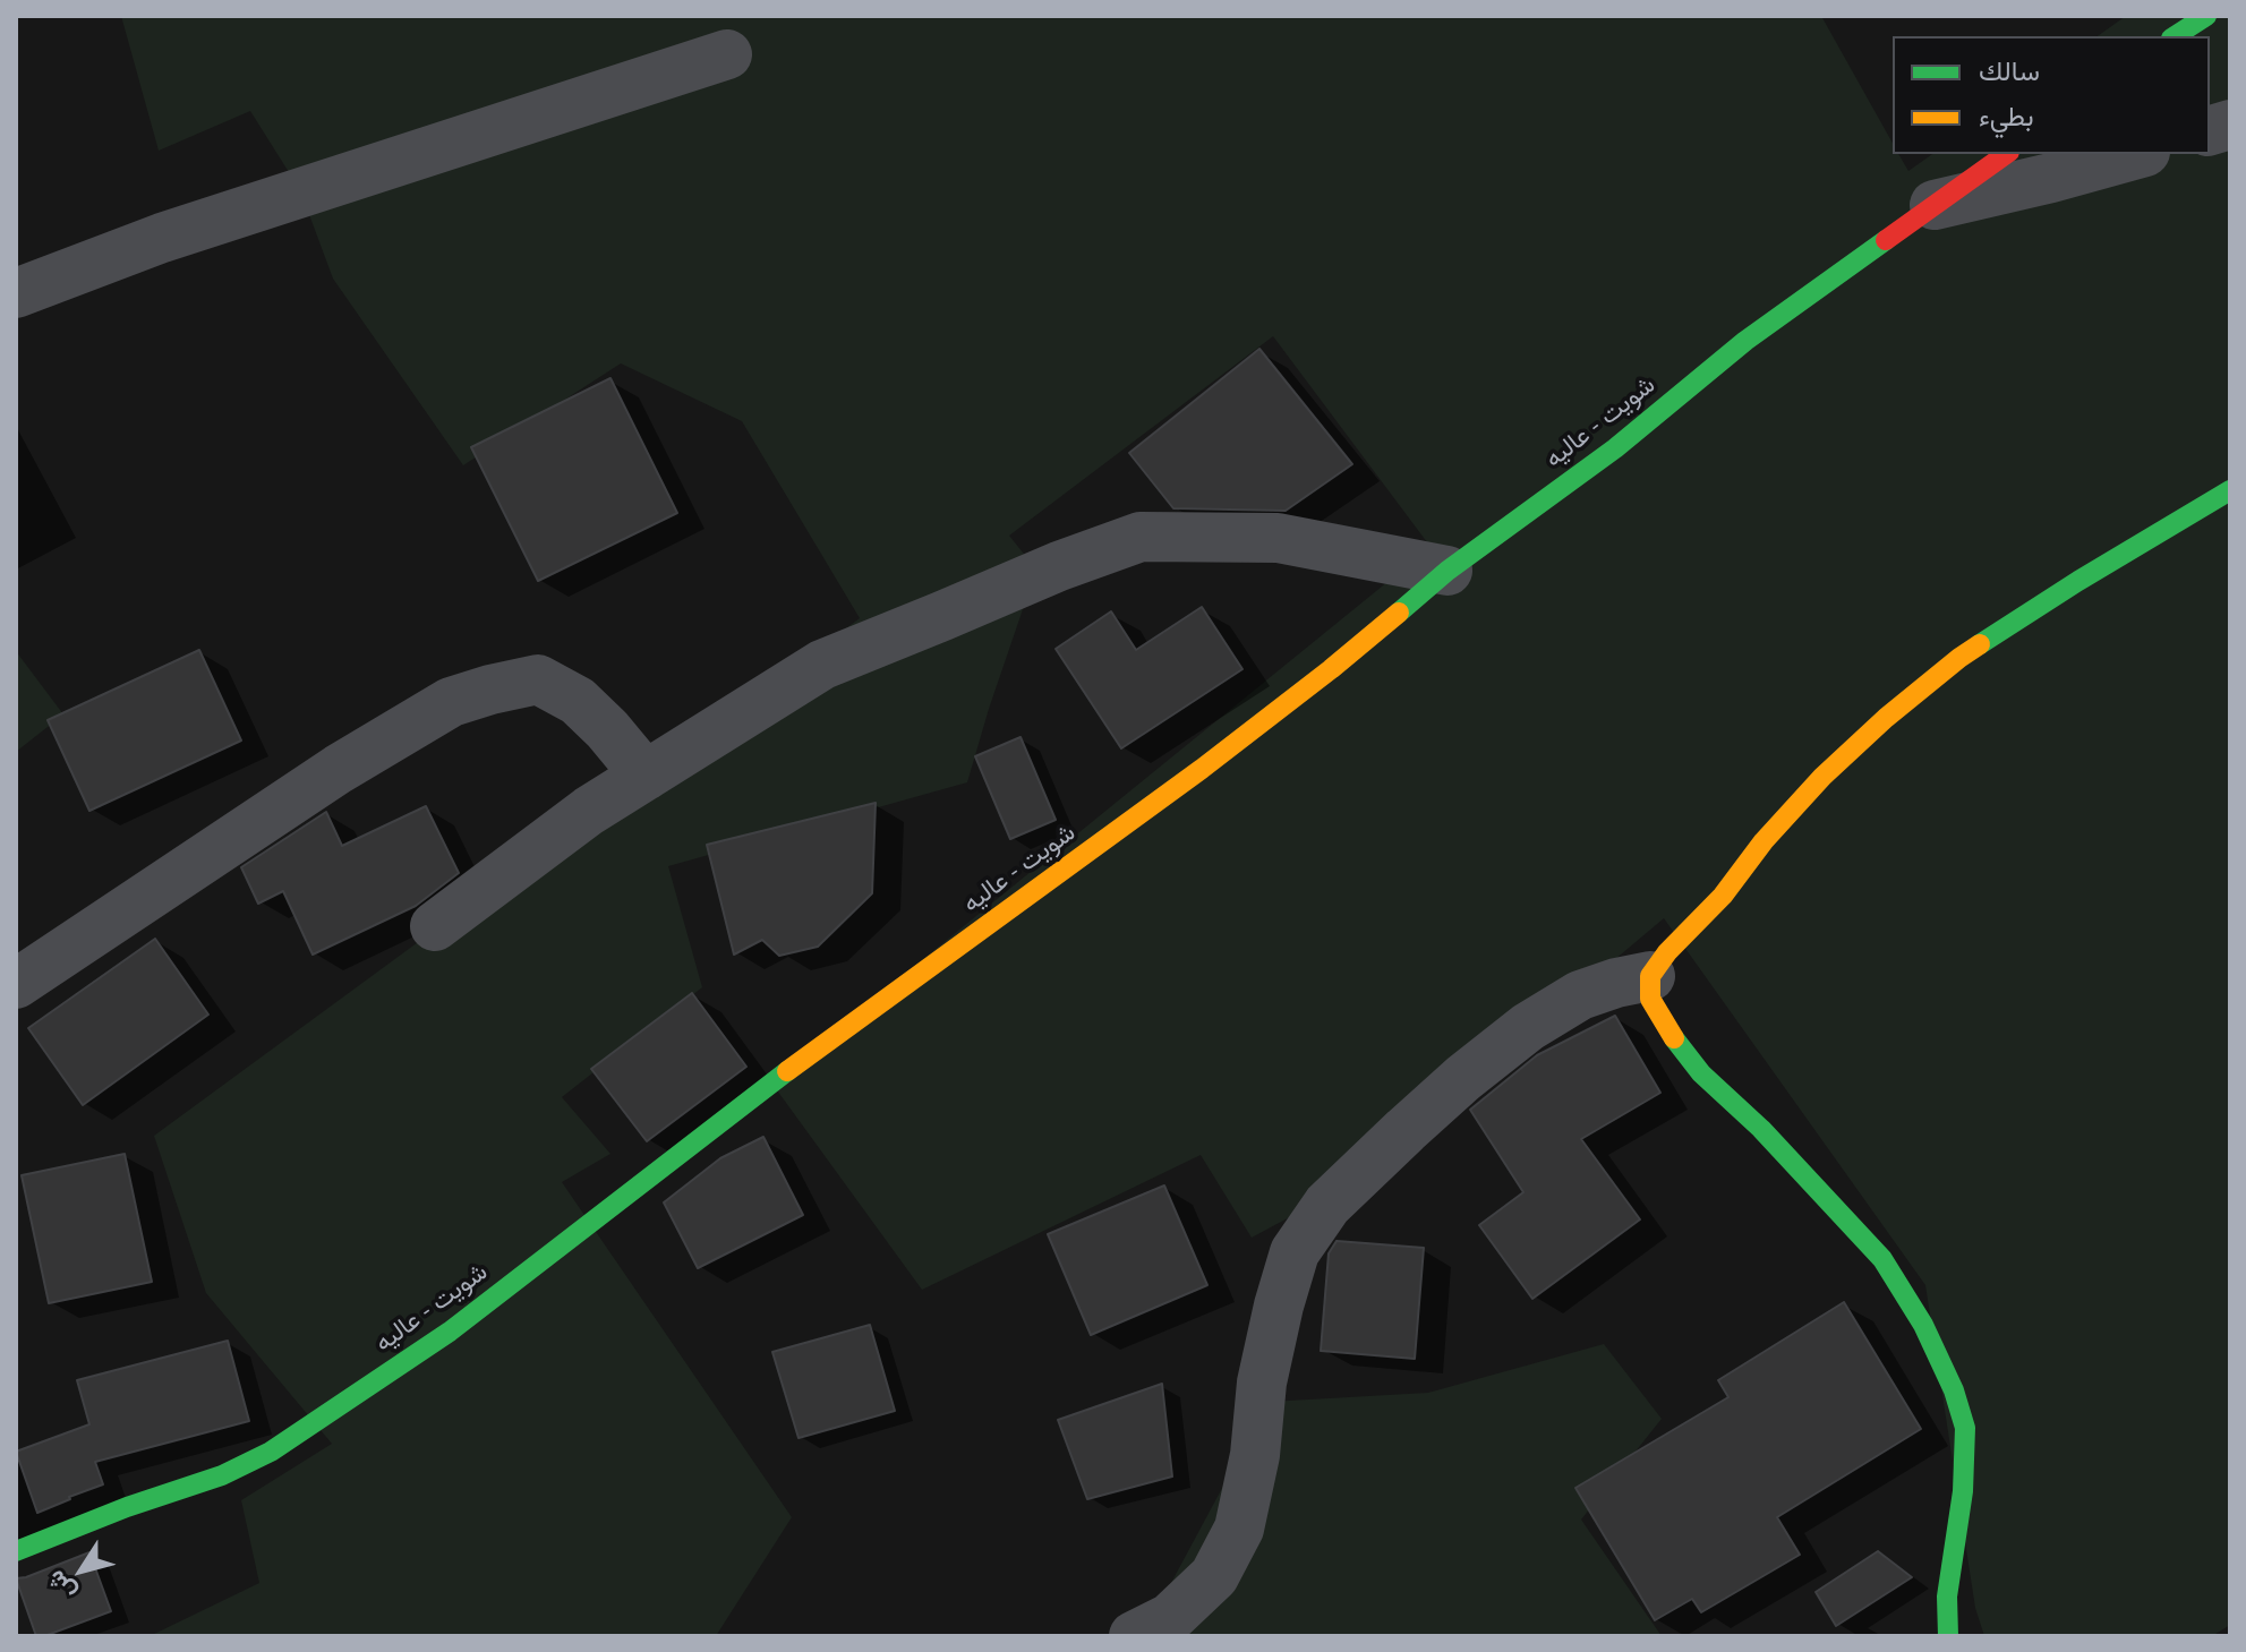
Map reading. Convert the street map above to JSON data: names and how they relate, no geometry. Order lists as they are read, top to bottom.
{
  "streets": {
    "street": ["شويت - عاليه"]
  },
  "legend": ["سالك", "بطيء"],
  "north": "bottom left"
}
